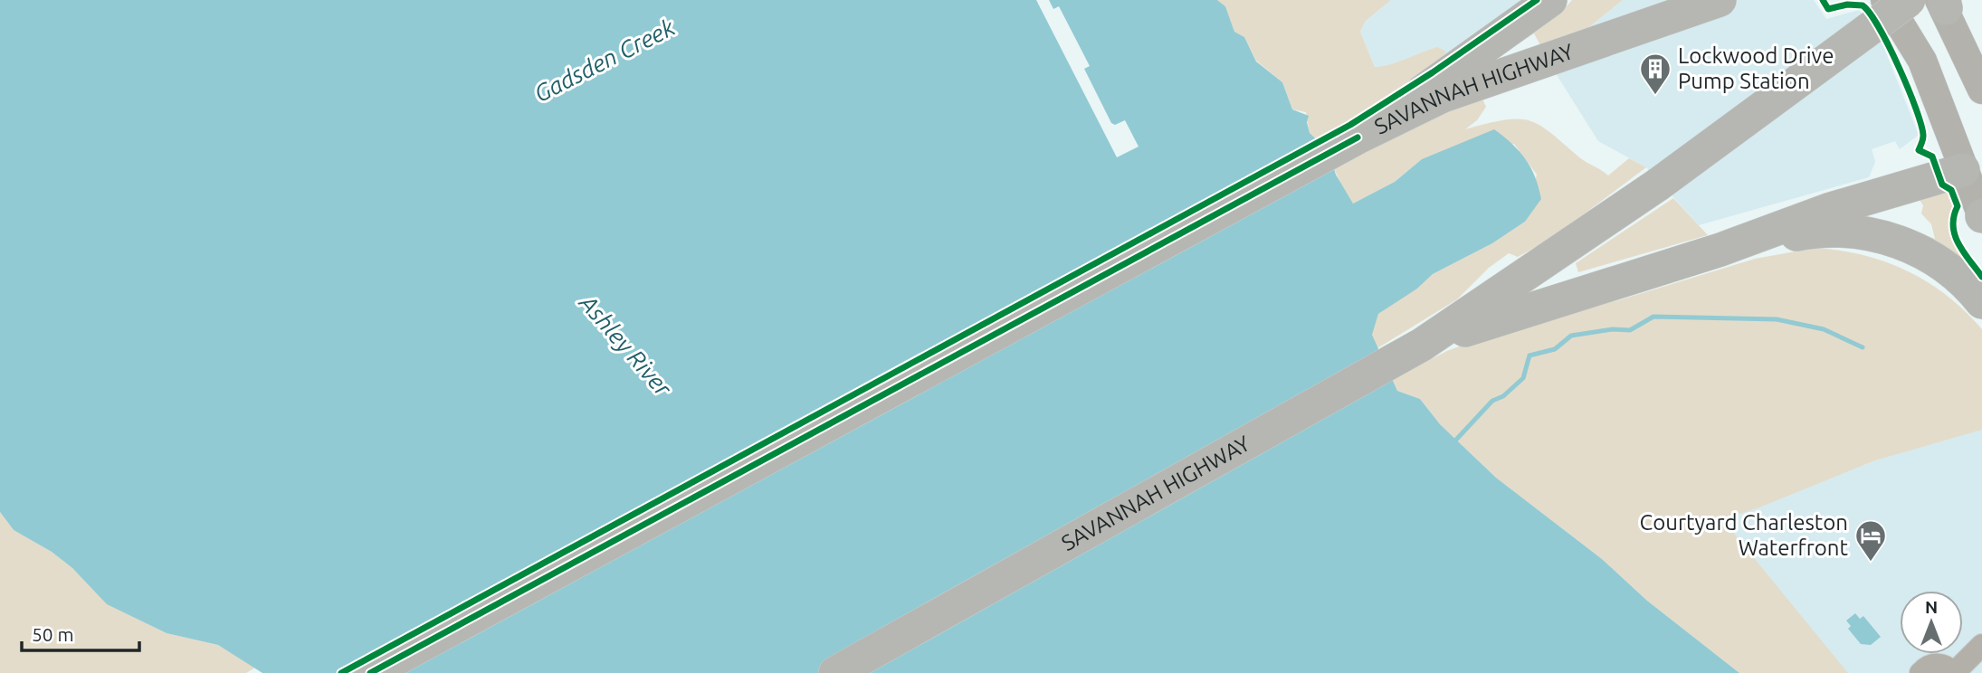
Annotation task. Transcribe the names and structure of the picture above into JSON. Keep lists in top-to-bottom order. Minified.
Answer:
{"streets":{"highway":["SAVANNAH HIGHWAY"]},"water":["Gadsden Creek","Ashley River"],"places":{"building":["Lockwood Drive Pump Station"],"hotel":["Courtyard Charleston Waterfront"]},"scale_bar":"50 m","north":"top"}
